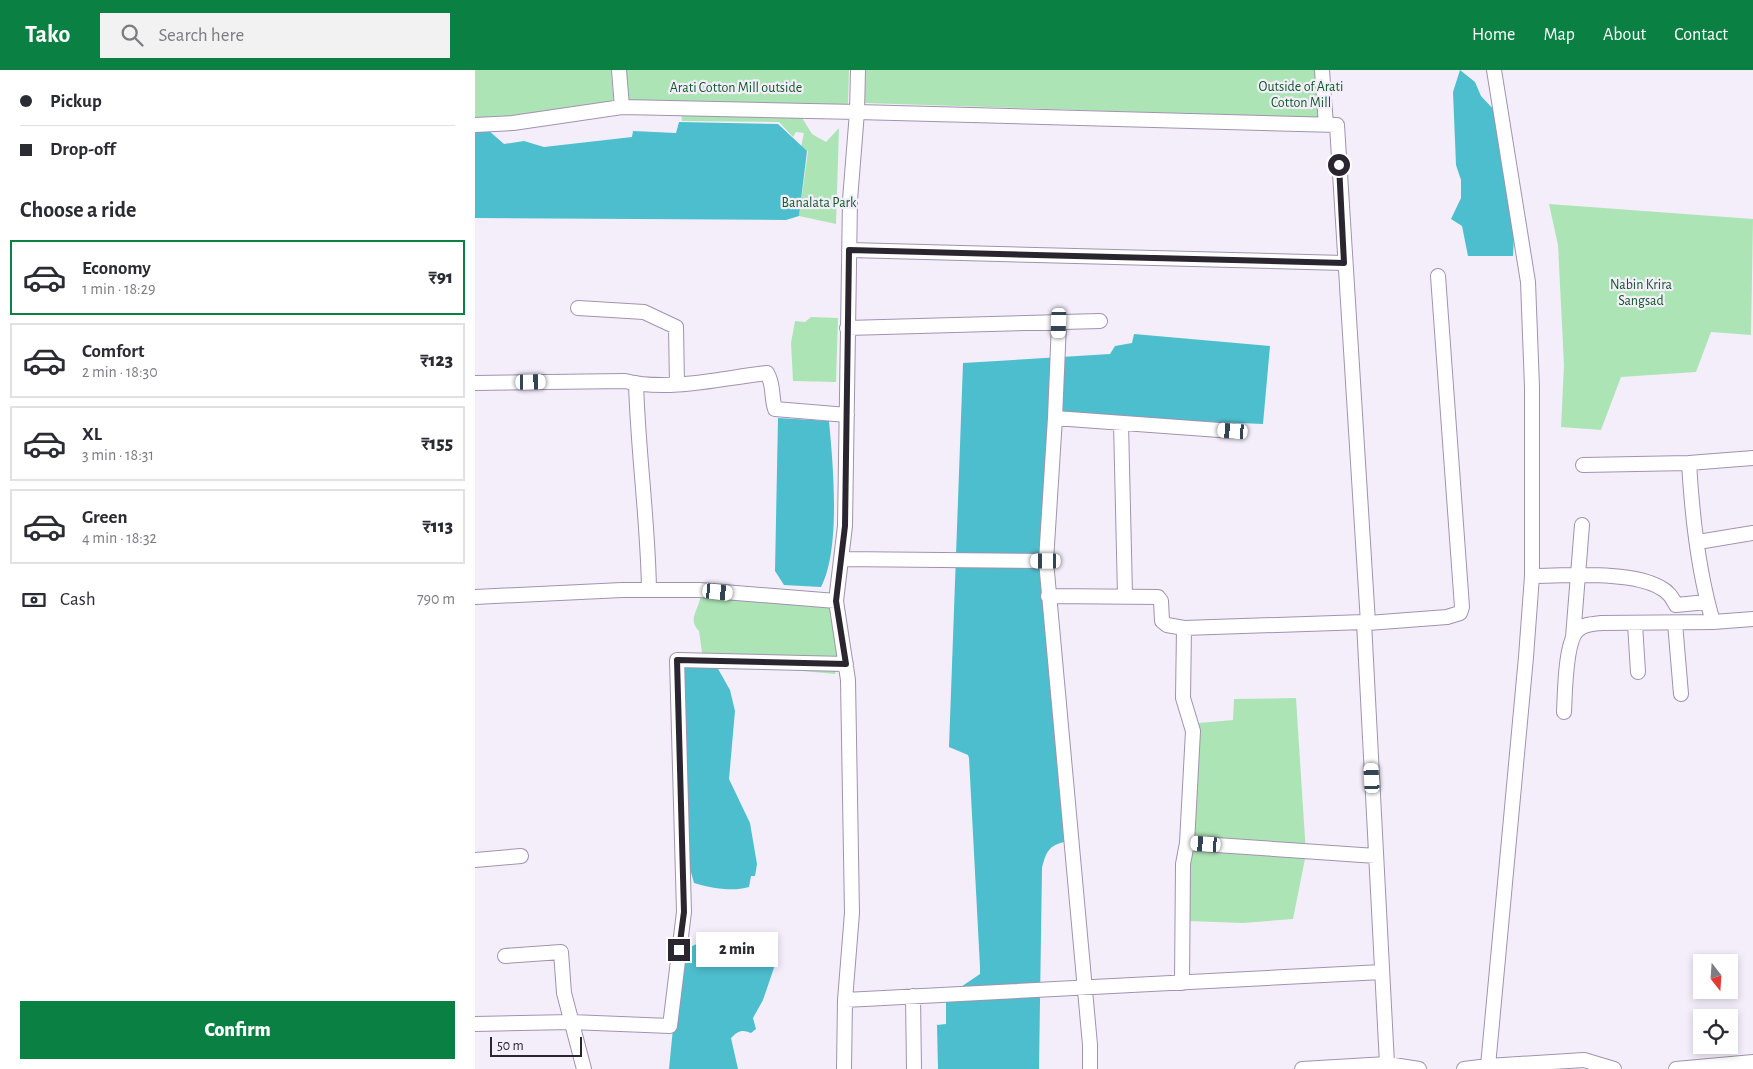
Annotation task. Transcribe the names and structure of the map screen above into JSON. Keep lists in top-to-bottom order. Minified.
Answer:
{"parks":["Outside of Arati Cotton Mill","Arati Cotton Mill outside","Banalata Park","Nabin Krira Sangsad"],"scale_bar":"50 m","north":"bottom","page":{"header":"Tako","search":"Search here","nav":["Home","Map","About","Contact"],"banner":["Pickup","Drop-off"],"heading":"Choose a ride","list":[{"name":"Economy","note":"1 min · 18:29","value":"₹91"},{"name":"Comfort","note":"2 min · 18:30","value":"₹123"},{"name":"XL","note":"3 min · 18:31","value":"₹155"},{"name":"Green","note":"4 min · 18:32","value":"₹113"}],"pay":["Cash","790 m"],"bubble":"2 min","buttons":"Confirm","scale":"50 m"}}
